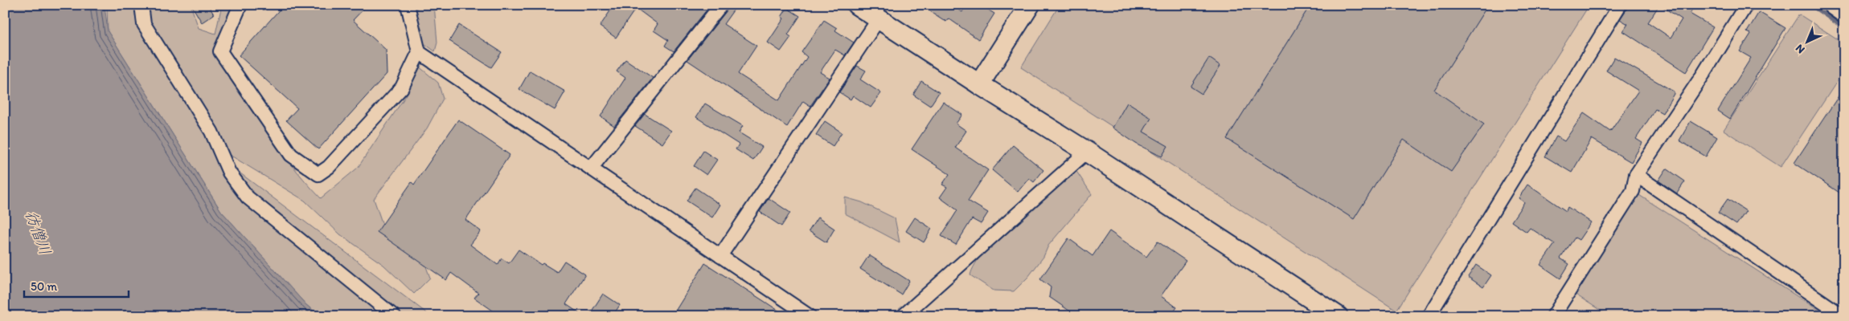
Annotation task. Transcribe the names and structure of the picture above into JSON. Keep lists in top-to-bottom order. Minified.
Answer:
{"water":["彷僧川"],"scale_bar":"50 m","north":"bottom left"}
